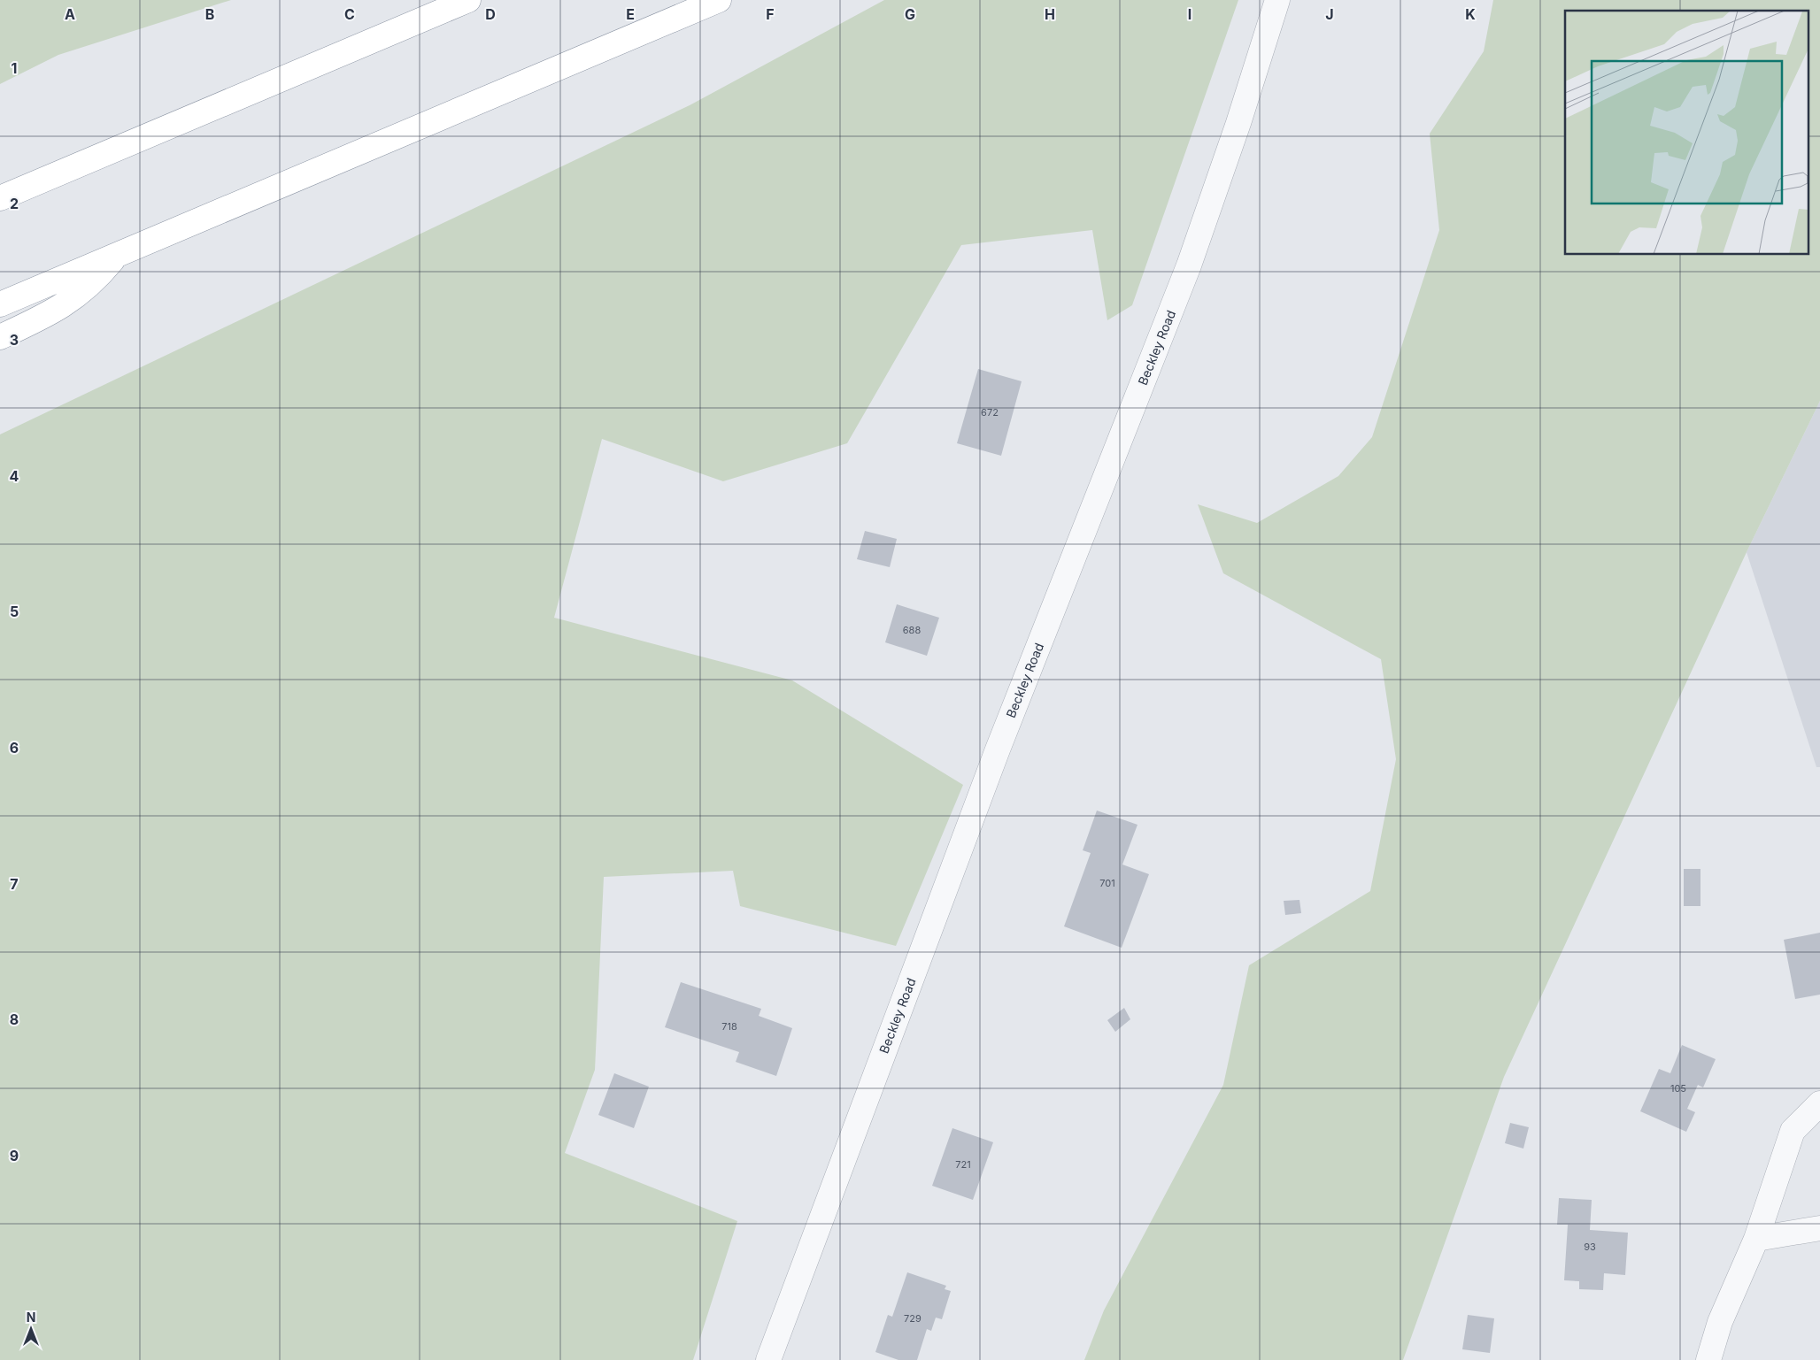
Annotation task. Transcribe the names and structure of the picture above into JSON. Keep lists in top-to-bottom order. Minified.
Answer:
{"streets":{"street":["Beckley Road"]},"house_numbers":["672","688","701","718","105","721","93","729"],"north":"top","grid":{"columns":["A","B","C","D","E","F","G","H","I","J","K"],"rows":["1","2","3","4","5","6","7","8","9"]}}
